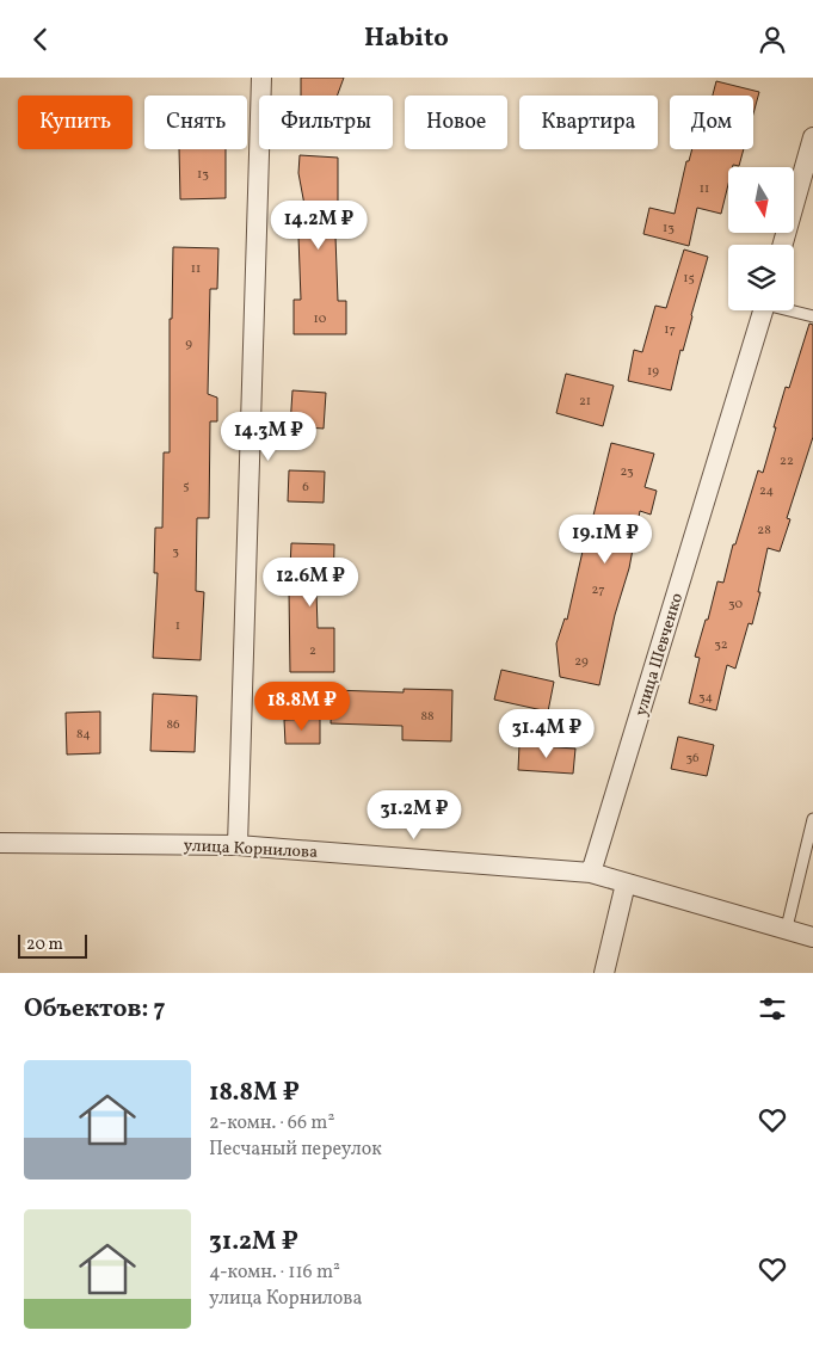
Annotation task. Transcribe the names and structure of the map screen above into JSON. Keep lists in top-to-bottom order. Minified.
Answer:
{"streets":{"street":["улица Шевченко","улица Корнилова"]},"crossings":[["улица Шевченко","улица Корнилова"]],"house_numbers":["13","11","13","11","15","10","17","9","19","21","22","23","5","6","24","28","3","27","30","1","32","2","29","34","88","86","84","36"],"scale_bar":"20 m","north":"bottom","page":{"header":"Habito","chip":["Купить","Снять","Фильтры","Новое","Квартира","Дом"],"price":["14.2M ₽","14.3M ₽","19.1M ₽","12.6M ₽","18.8M ₽","31.4M ₽","31.2M ₽"],"scale":"20 m","heading":"Объектов: 7","list":[{"name":"18.8M ₽","note":"2-комн. · 66 m² · Песчаный переулок"},{"name":"31.2M ₽","note":"4-комн. · 116 m² · улица Корнилова"}]}}
